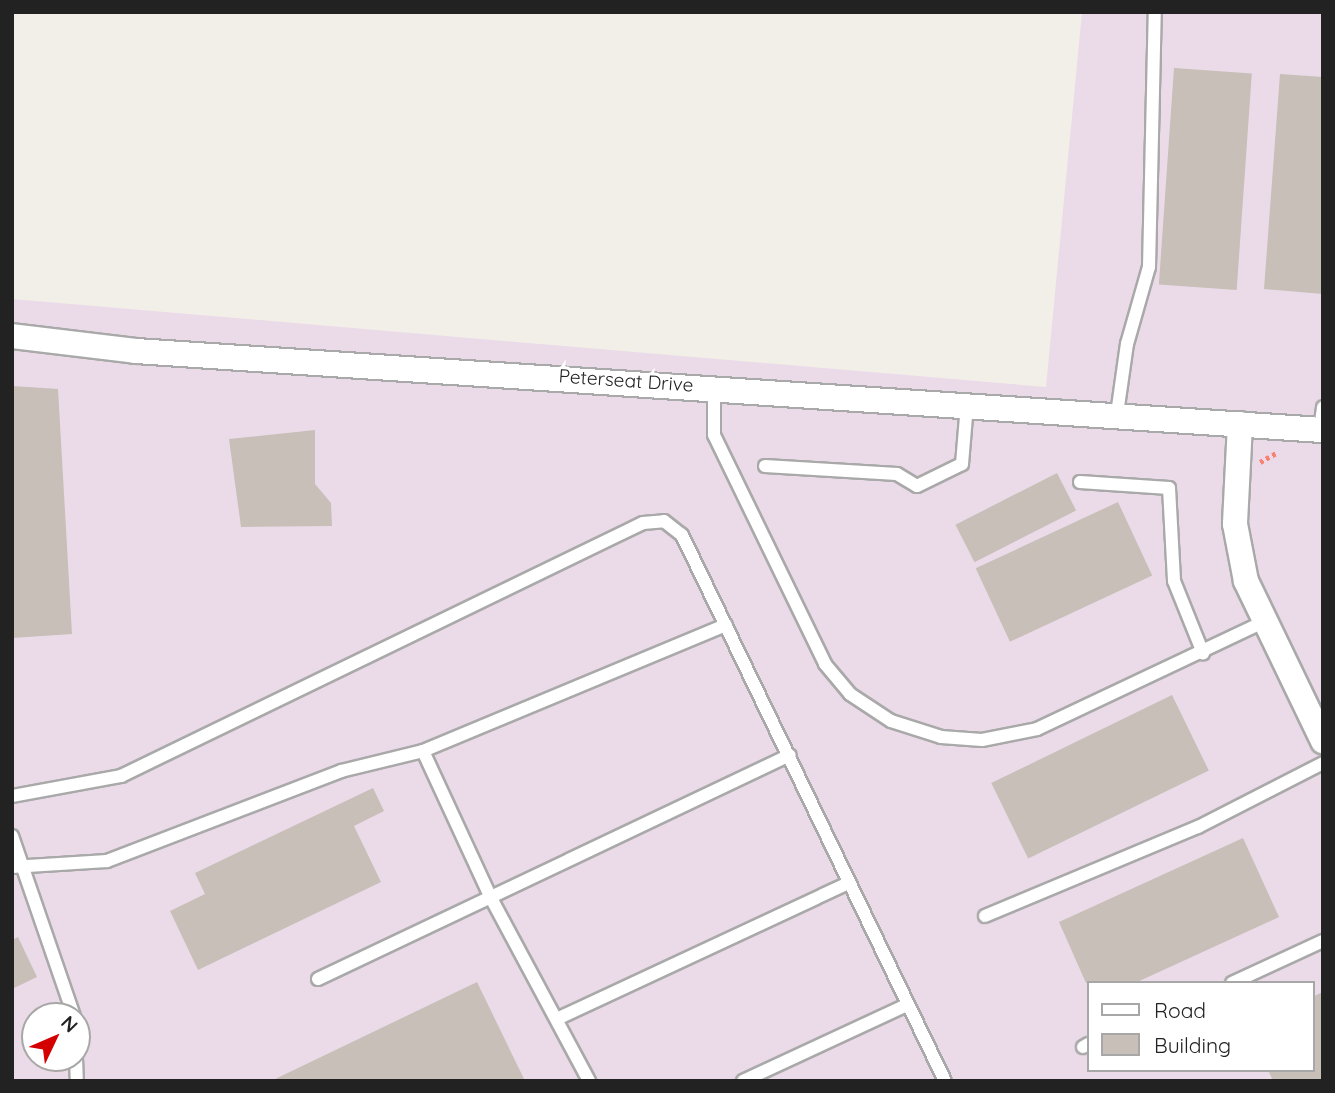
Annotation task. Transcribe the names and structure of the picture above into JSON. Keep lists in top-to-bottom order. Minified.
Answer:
{"streets":{"street":["Peterseat Drive"]},"legend":["Road","Building"],"north":"top right"}
